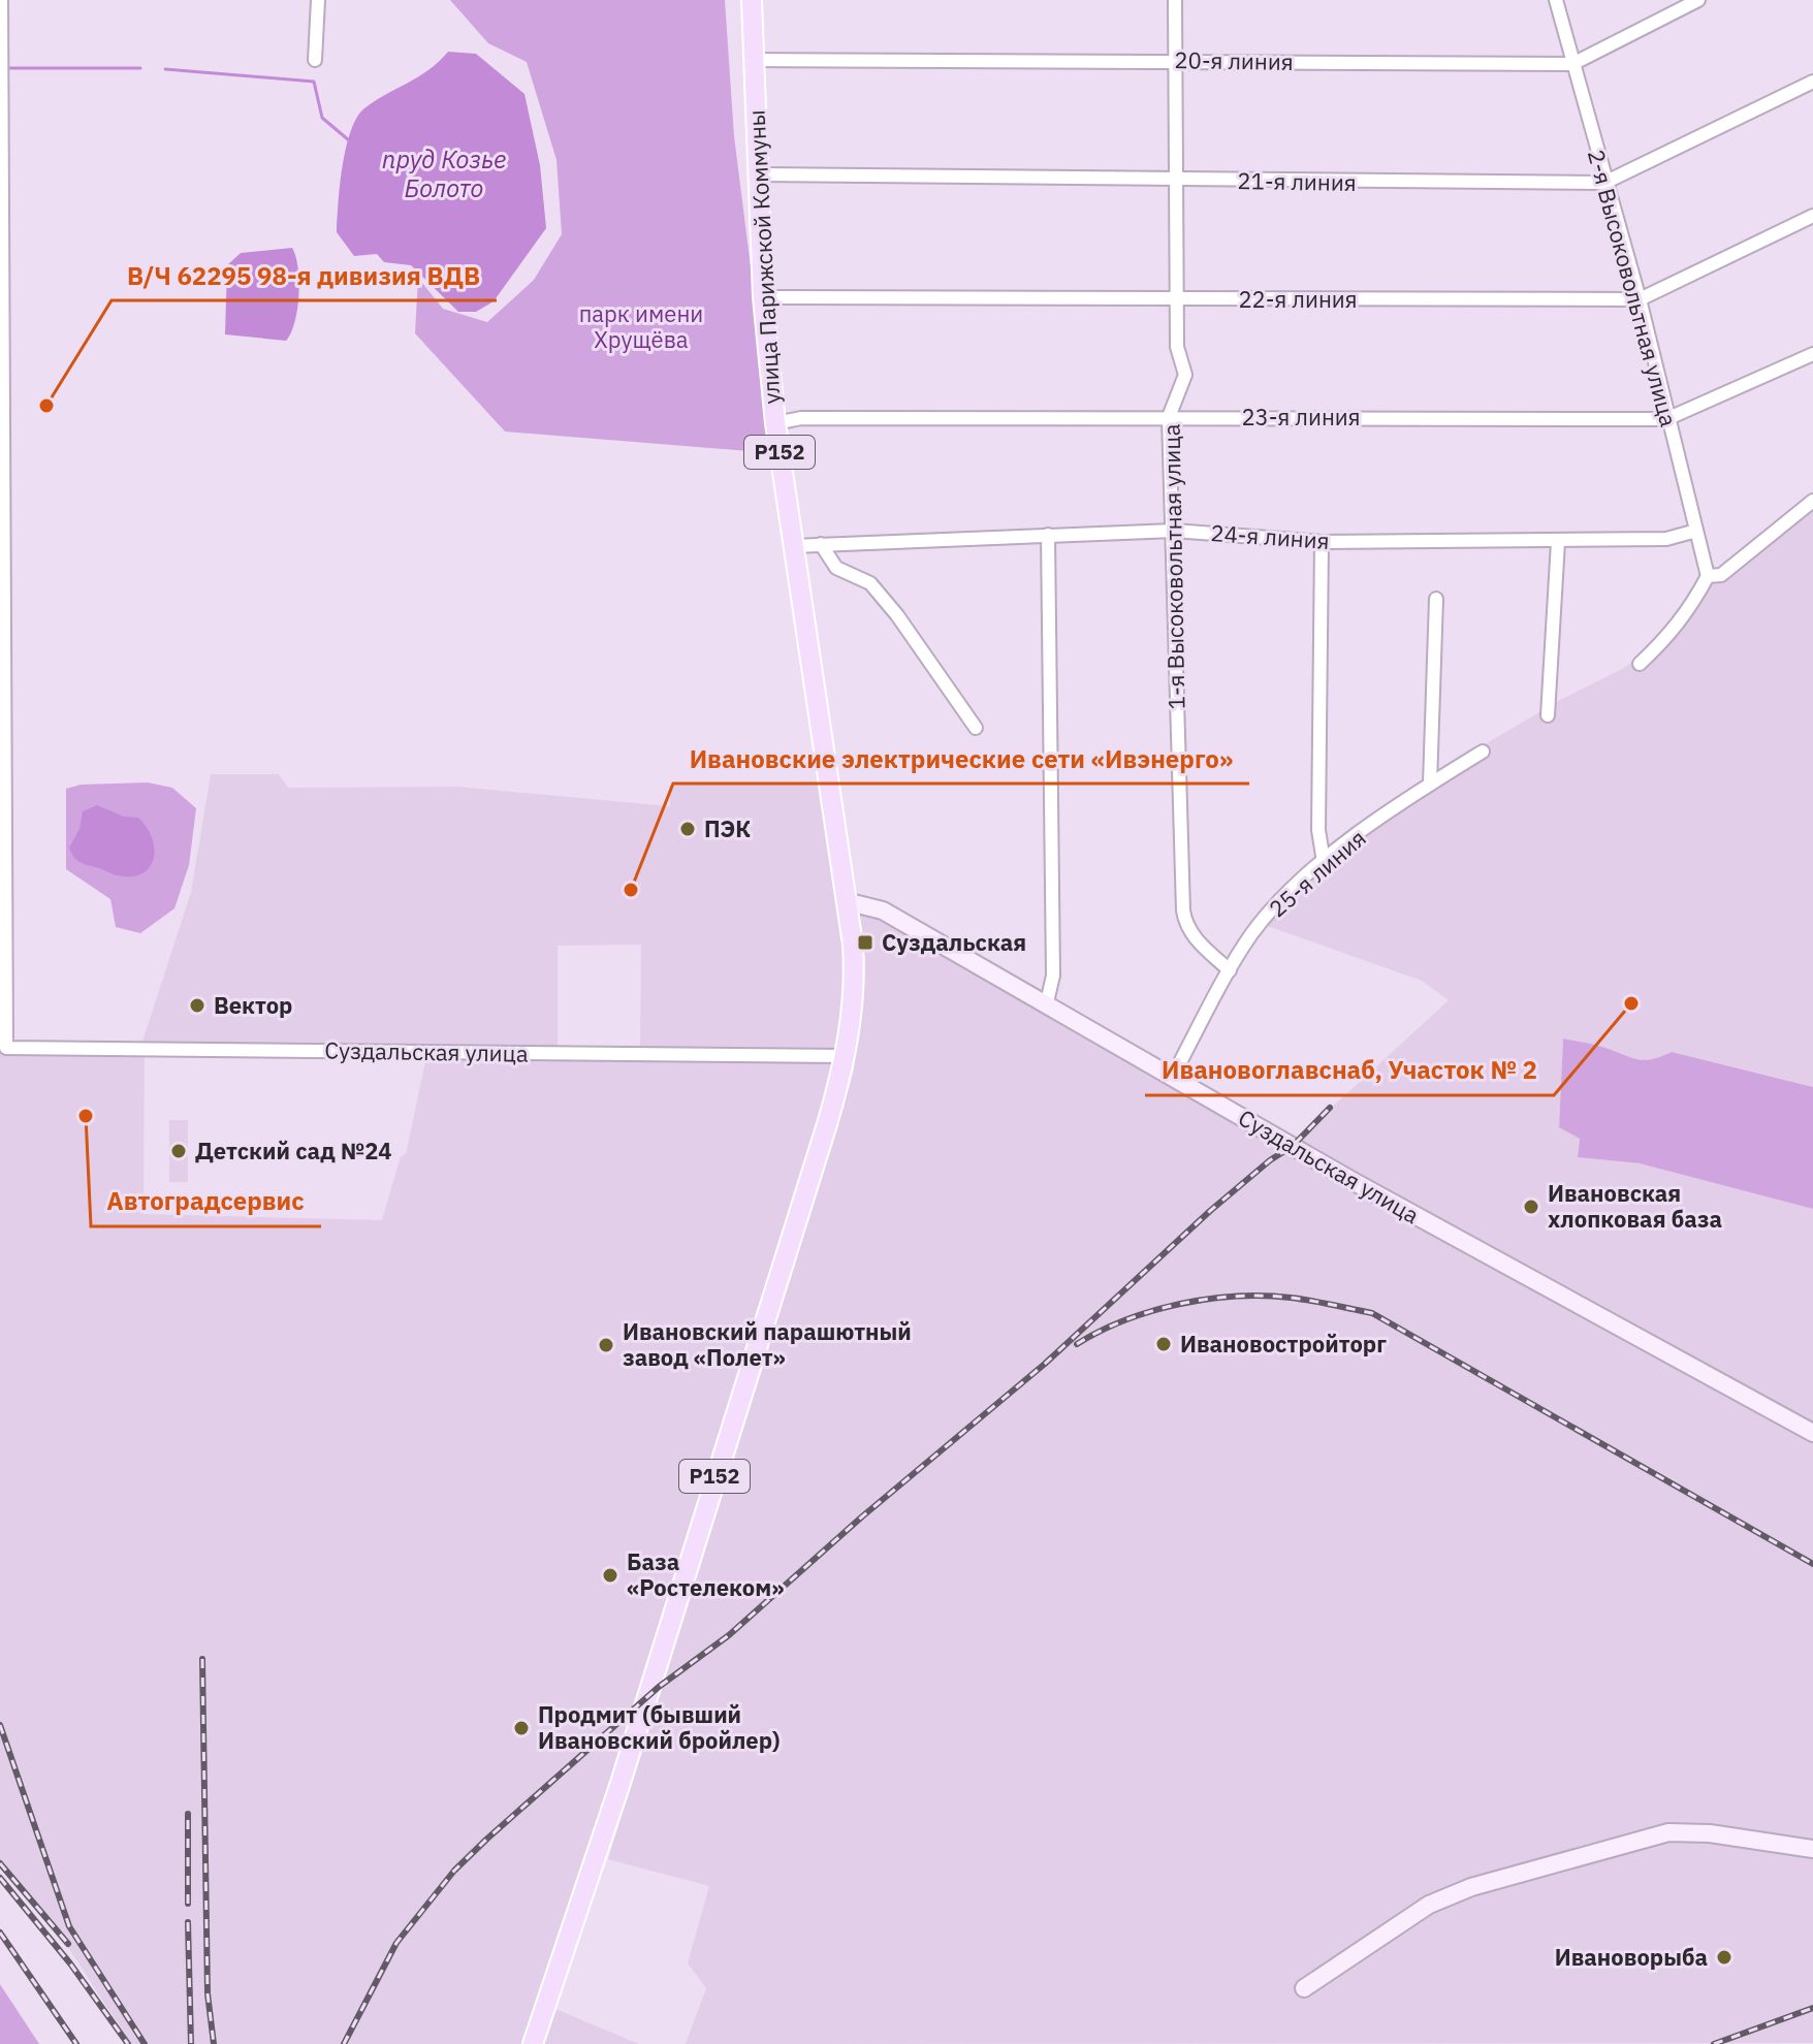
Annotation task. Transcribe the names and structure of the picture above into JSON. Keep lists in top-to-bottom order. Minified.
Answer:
{"streets":{"main road":["улица Парижской Коммуны","Р152","Суздальская улица"],"street":["20-я линия","21-я линия","2-я Высоковольтная улица","22-я линия","23-я линия","24-я линия","1-я Высоковольтная улица","25-я линия"]},"crossings":[["20-я линия","улица Парижской Коммуны"],["20-я линия","2-я Высоковольтная улица"],["20-я линия","1-я Высоковольтная улица"],["21-я линия","улица Парижской Коммуны"],["21-я линия","2-я Высоковольтная улица"],["21-я линия","1-я Высоковольтная улица"],["улица Парижской Коммуны","22-я линия"],["улица Парижской Коммуны","23-я линия"],["улица Парижской Коммуны","24-я линия"],["улица Парижской Коммуны","Суздальская улица"],["2-я Высоковольтная улица","22-я линия"],["2-я Высоковольтная улица","23-я линия"],["2-я Высоковольтная улица","24-я линия"],["22-я линия","1-я Высоковольтная улица"],["23-я линия","1-я Высоковольтная улица"],["24-я линия","1-я Высоковольтная улица"],["1-я Высоковольтная улица","25-я линия"],["25-я линия","Суздальская улица"]],"water":["пруд Козье Болото"],"parks":["парк имени Хрущёва"],"places":{"other":["В/Ч 62295 98-я дивизия ВДВ","ПЭК","Ивановские электрические сети «Ивэнерго»","Ивановоглавснаб, Участок № 2","Вектор","Автоградсервис","Детский сад №24","Ивановская хлопковая база","Ивановостройторг","Ивановский парашютный завод «Полет»","База «Ростелеком»","Продмит (бывший Ивановский бройлер)","Ивановорыба"],"transit":["Суздальская"]}}
